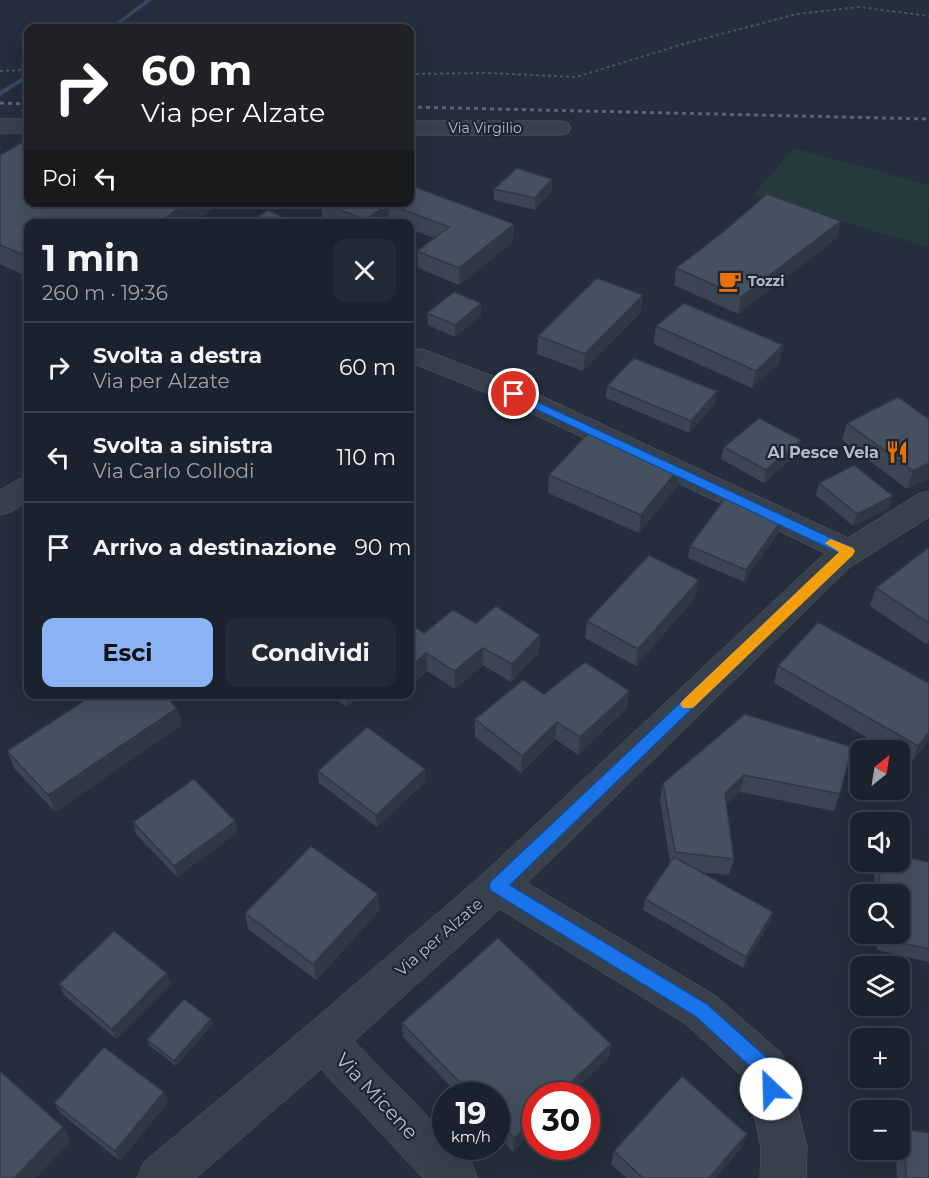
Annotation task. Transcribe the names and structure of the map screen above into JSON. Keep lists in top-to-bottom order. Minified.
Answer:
{"streets":{"street":["Via Virgilio","Via per Alzate","Via Micene"]},"crossings":[["Via per Alzate","Via Micene"]],"places":{"cafe":["Tozzi"],"restaurant":["Al Pesce Vela"]},"north":"top right","page":{"turn":["60 m","Via per Alzate"],"then":"Poi","heading":["1 min","260 m · 19:36"],"list":[{"name":"Svolta a destra","note":"Via per Alzate","value":"60 m"},{"name":"Svolta a sinistra","note":"Via Carlo Collodi","value":"110 m"},{"name":"Arrivo a destinazione","value":"90 m"}],"buttons":["Esci","Condividi"],"map_buttons":["+","−"],"speed":"19 km/h","limit":"30"}}
